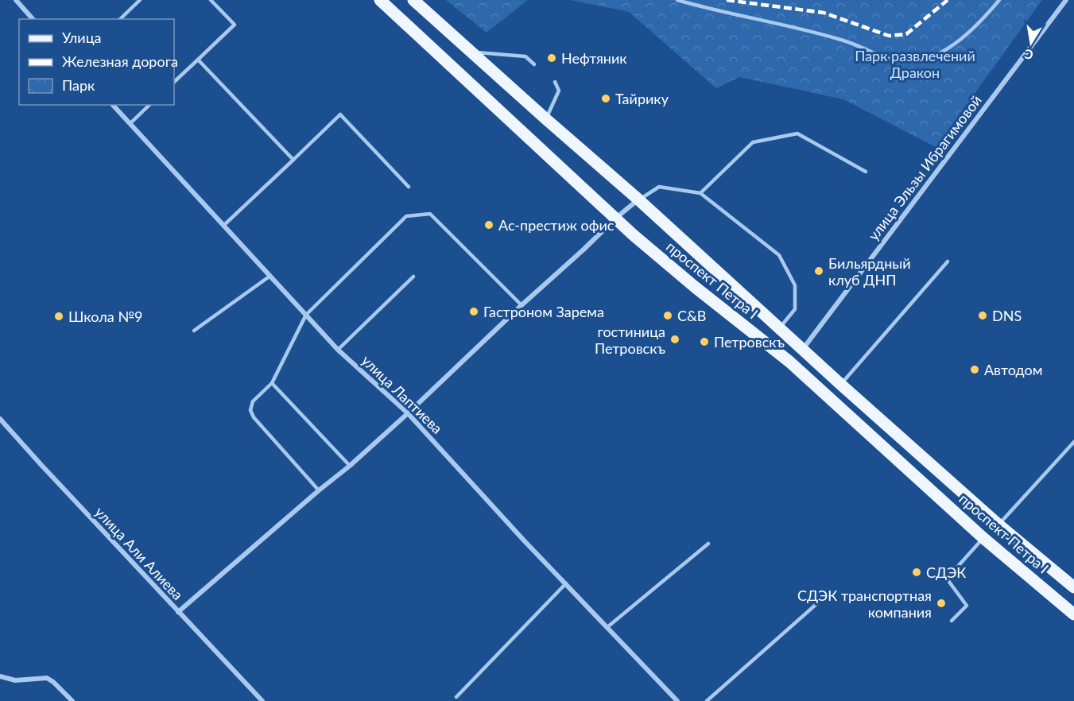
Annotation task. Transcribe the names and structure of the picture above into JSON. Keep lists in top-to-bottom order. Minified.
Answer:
{"streets":{"main road":["проспект Петра I"],"street":["улица Эльзы Ибрагимовой","улица Лаптиева","улица Али Алиева"]},"crossings":[["улица Эльзы Ибрагимовой","проспект Петра I"]],"parks":["Парк развлечений Дракон"],"places":["Нефтяник","Тайрику","Ас-престиж офис","Бильярдный клуб ДНП","Гастроном Зарема","С&В","DNS","Школа №9","гостиница Петровскъ","Петровскъ","Автодом","СДЭК","СДЭК транспортная компания"],"legend":["Улица","Железная дорога","Парк"],"north":"bottom"}
